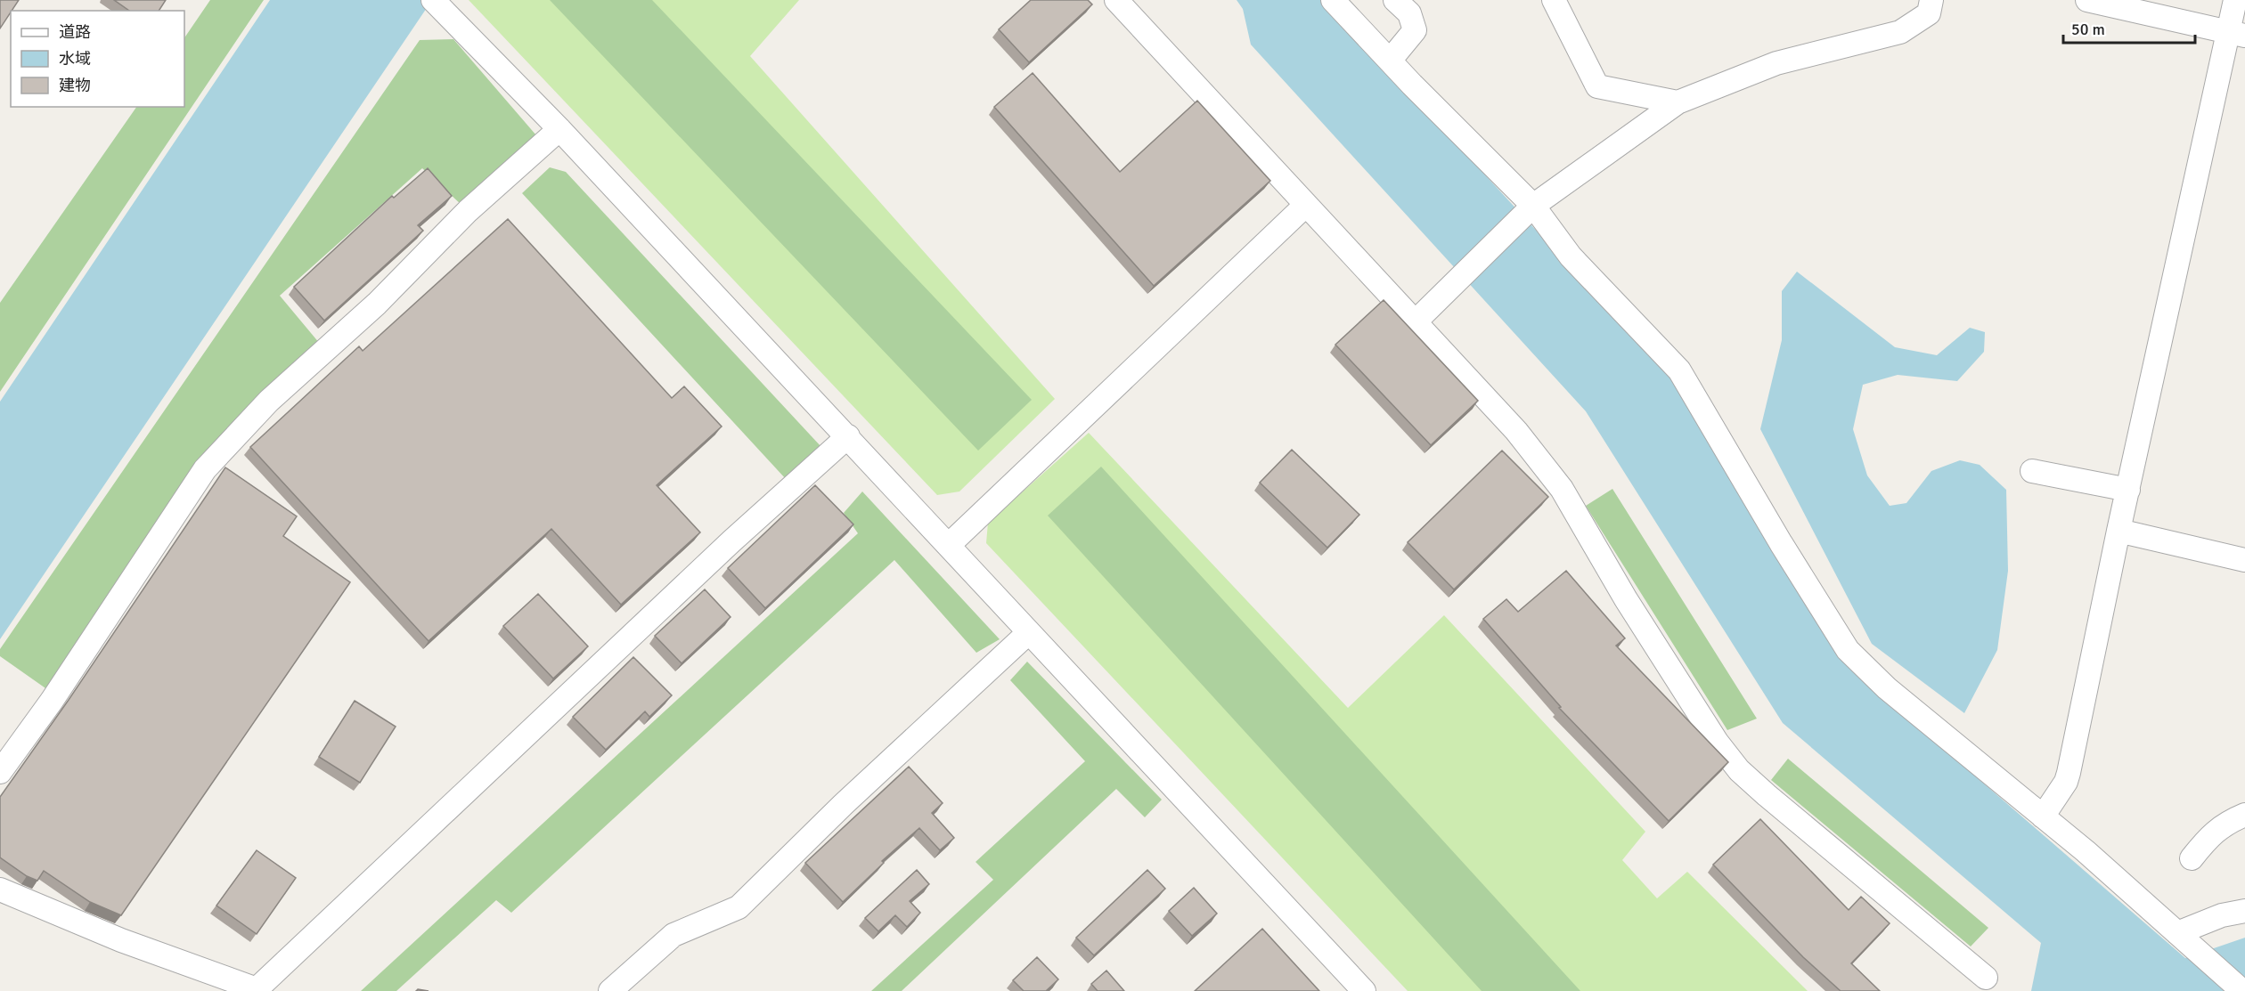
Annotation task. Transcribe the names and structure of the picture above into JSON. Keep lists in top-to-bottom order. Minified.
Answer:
{"legend":["道路","水域","建物"],"scale_bar":"50 m"}
